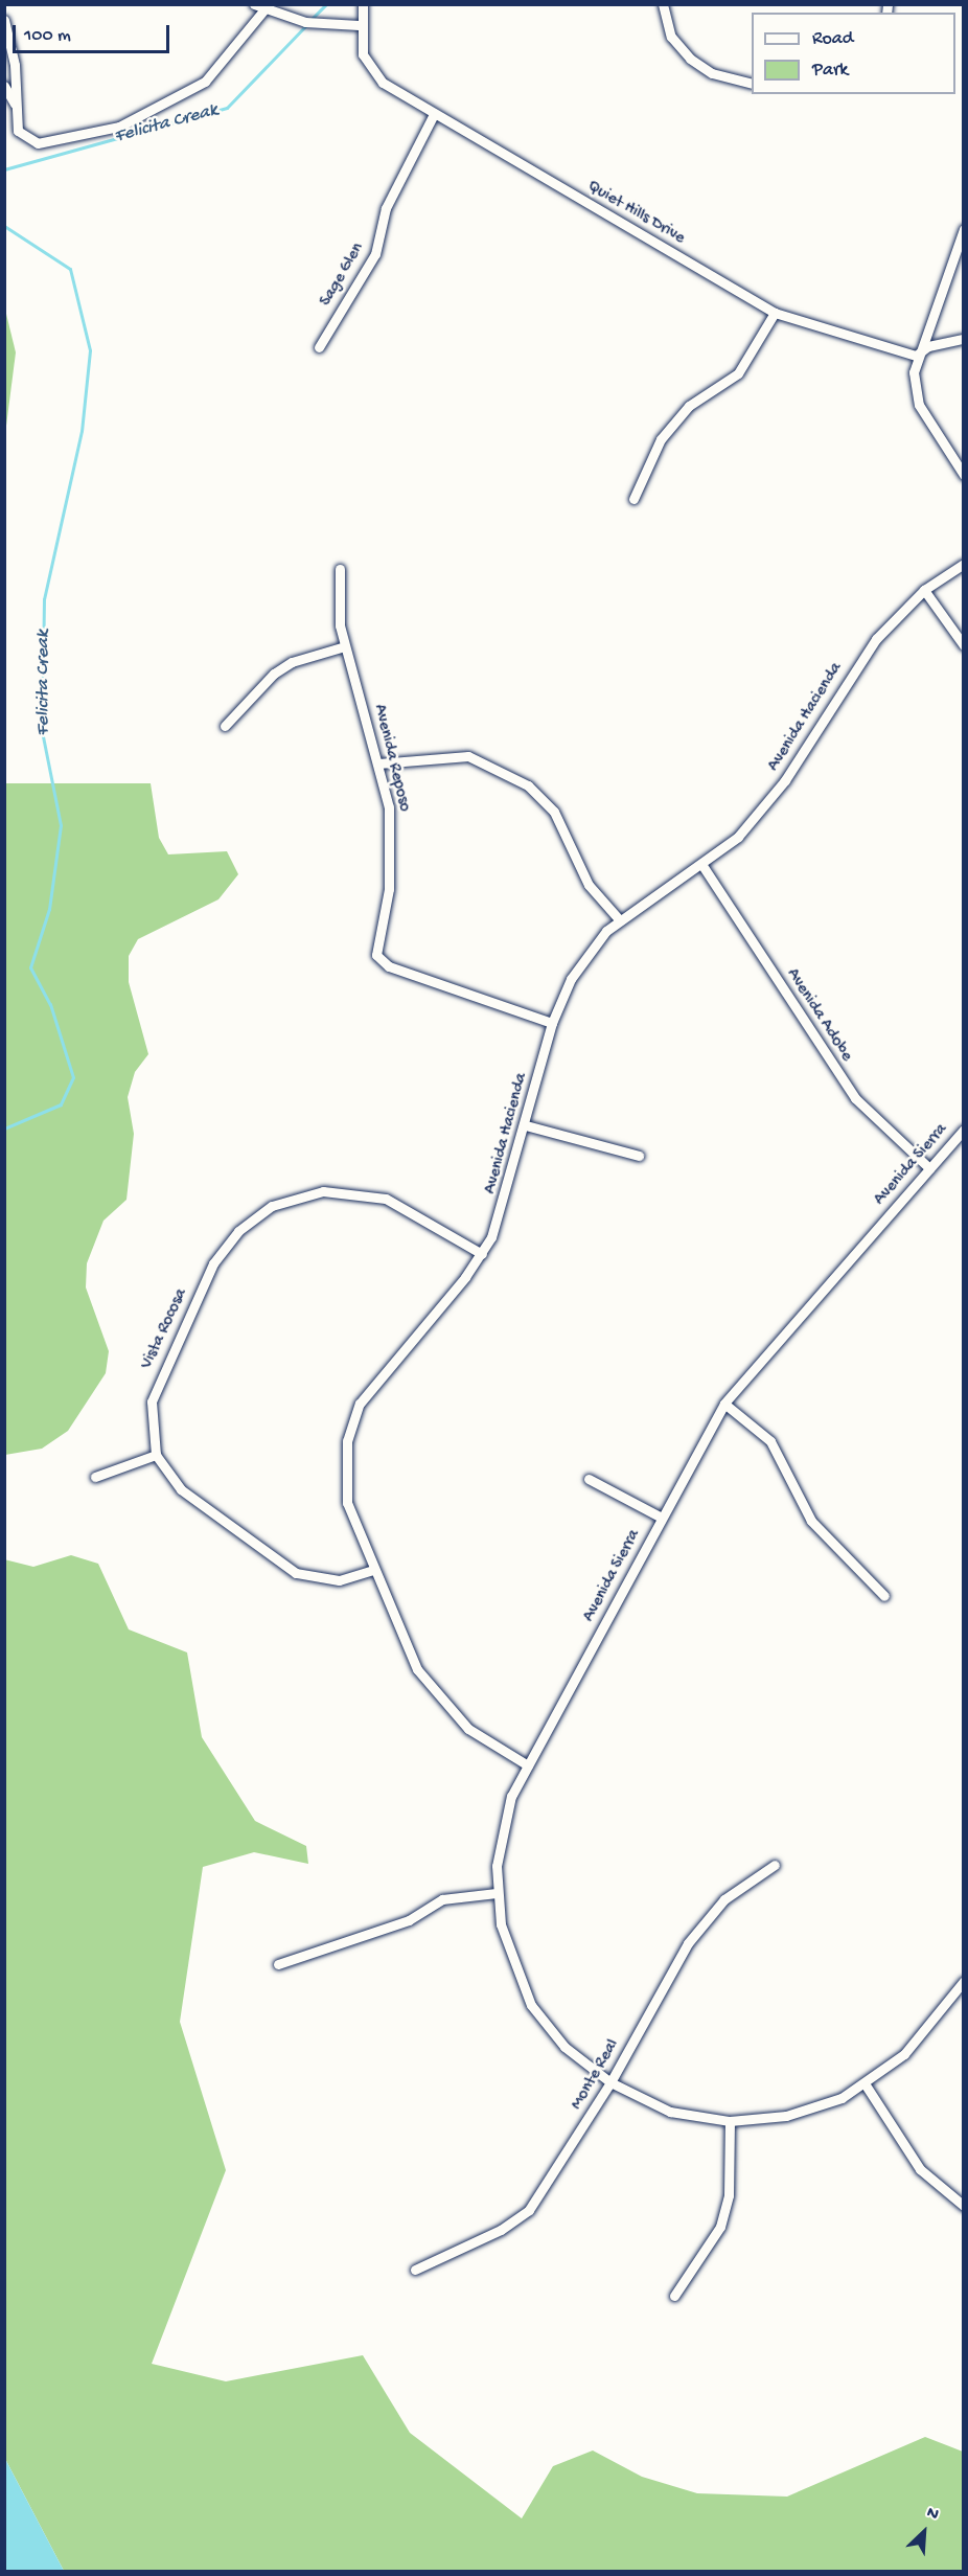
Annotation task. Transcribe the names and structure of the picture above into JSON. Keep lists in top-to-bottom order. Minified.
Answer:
{"streets":{"street":["Quiet Hills Drive","Sage Glen","Avenida Hacienda","Avenida Reposo","Avenida Adobe","Avenida Sierra","Vista Rocosa","Monte Real"]},"crossings":[["Quiet Hills Drive","Sage Glen"],["Avenida Hacienda","Avenida Reposo"],["Avenida Hacienda","Avenida Adobe"],["Avenida Hacienda","Avenida Sierra"],["Avenida Hacienda","Vista Rocosa"],["Avenida Adobe","Avenida Sierra"],["Avenida Sierra","Monte Real"]],"water":["Felicita Creak"],"legend":["Road","Park"],"scale_bar":"100 m","north":"top right"}
